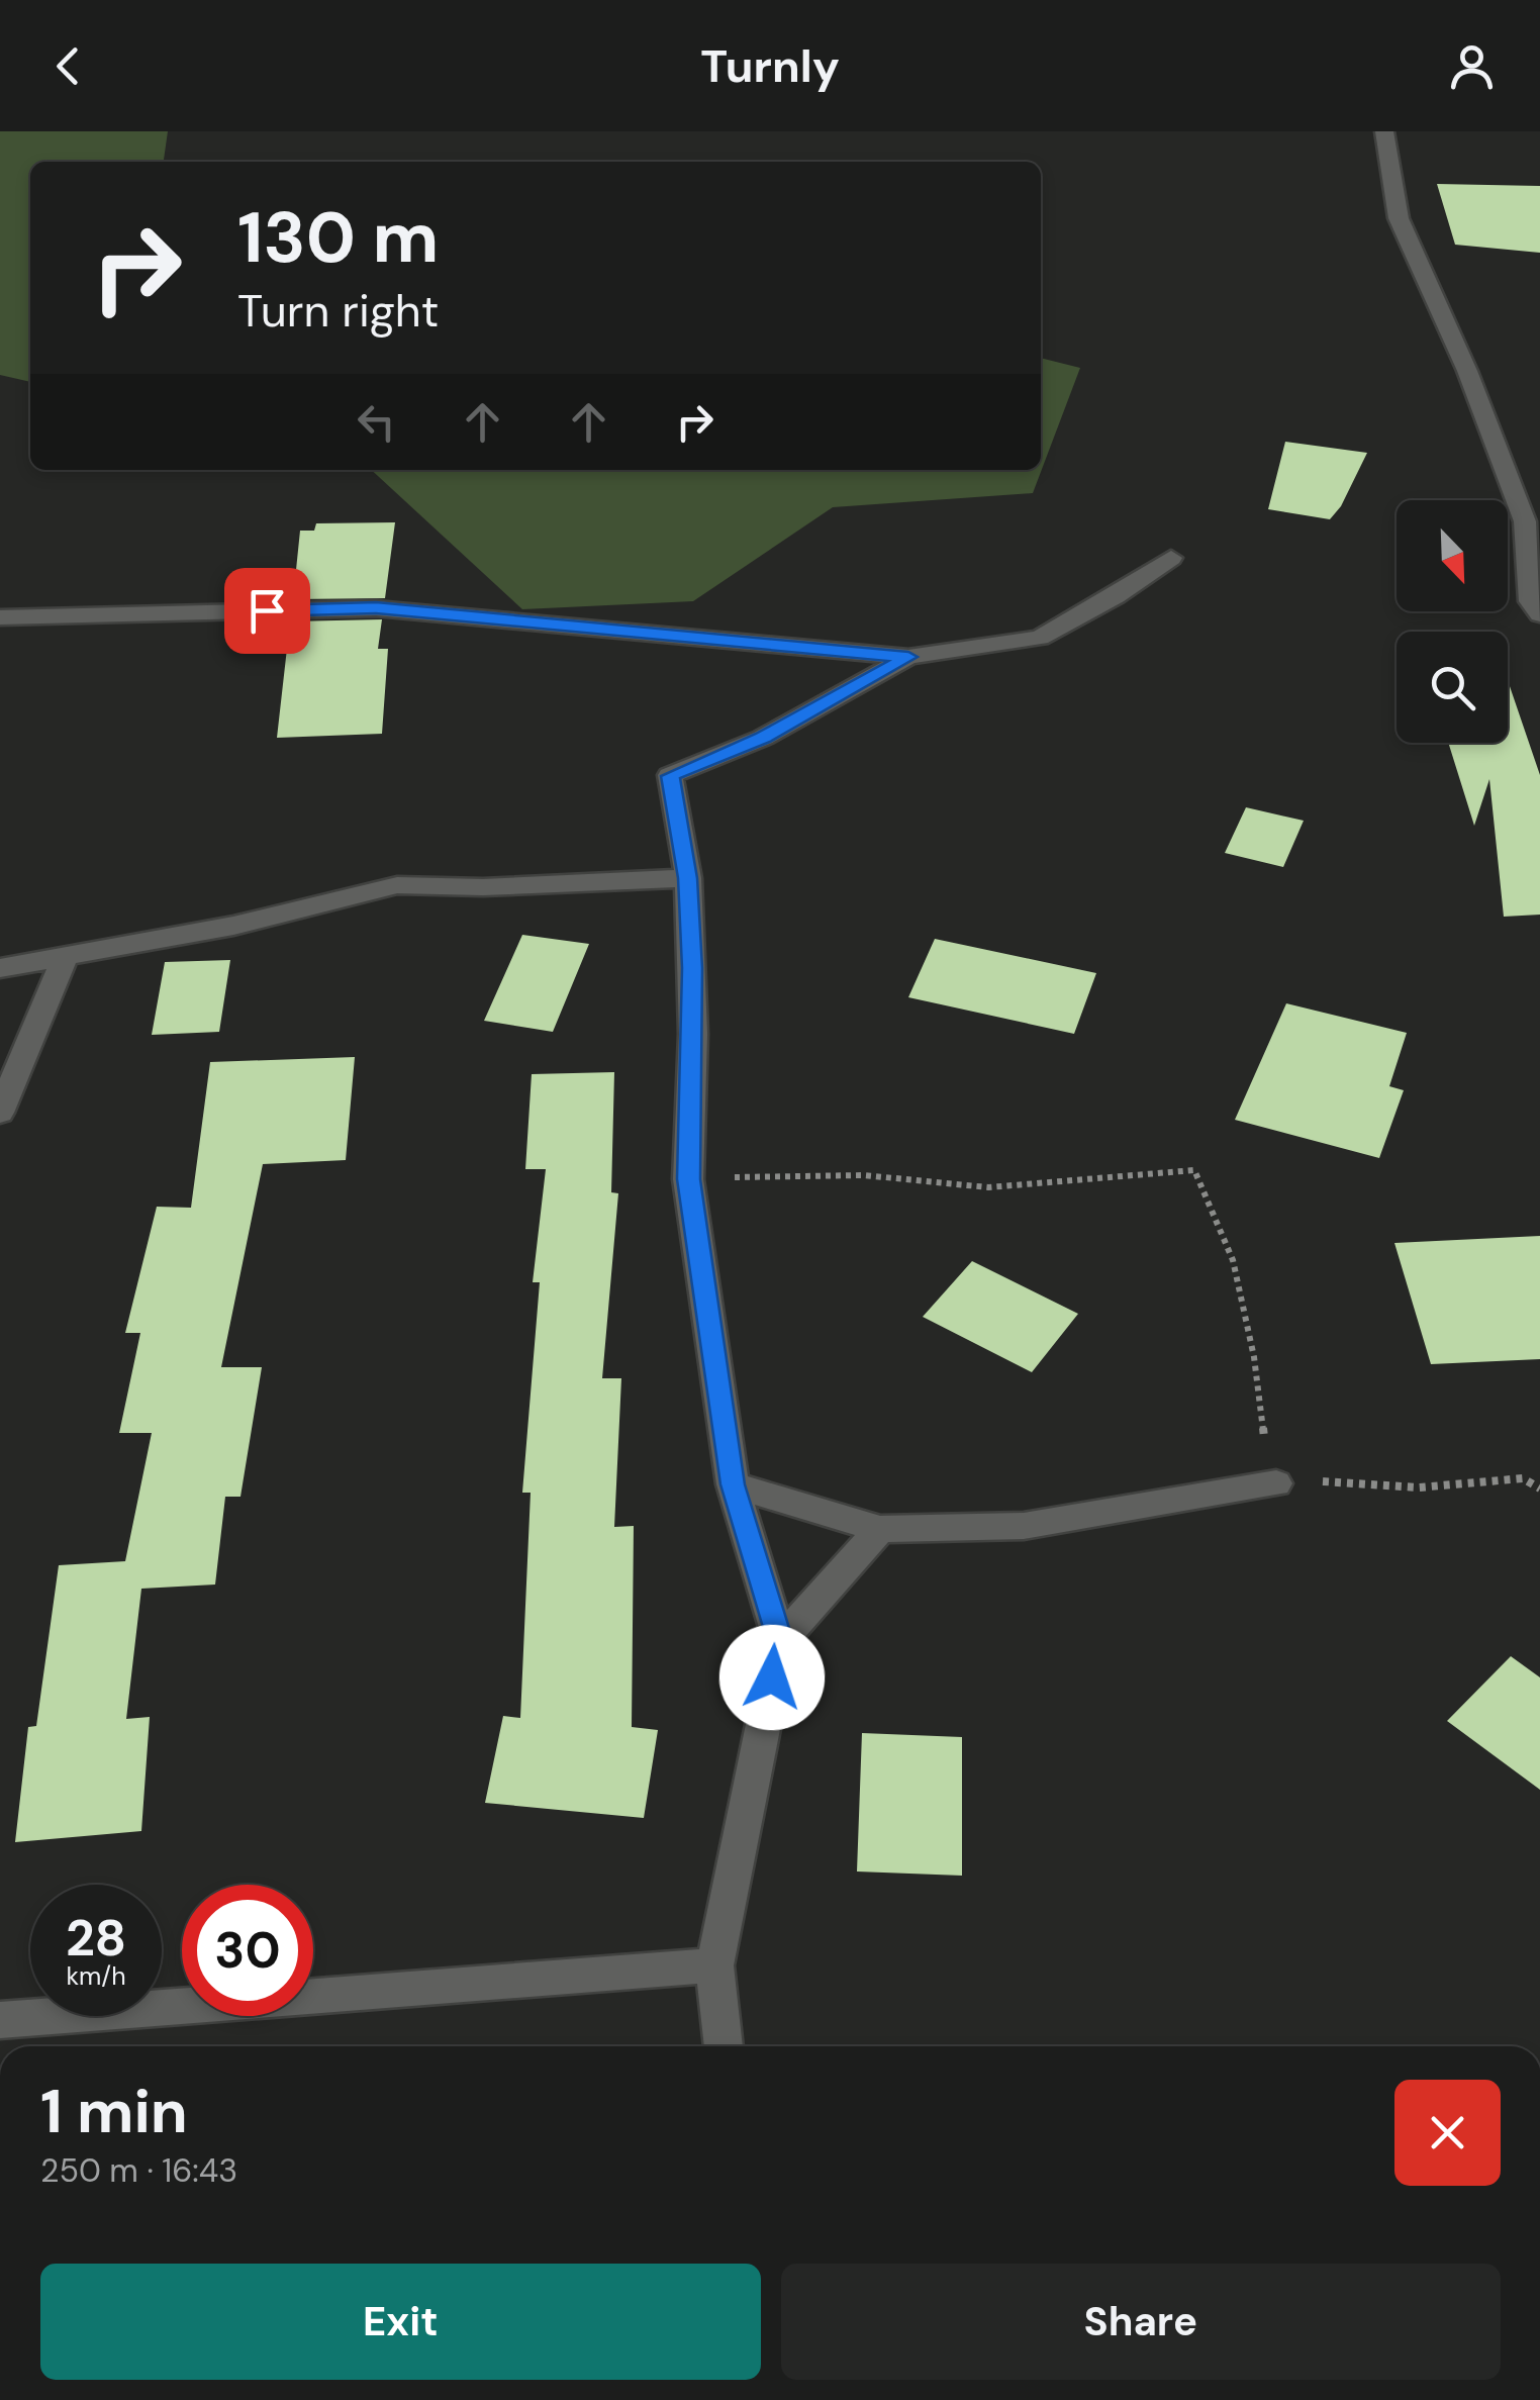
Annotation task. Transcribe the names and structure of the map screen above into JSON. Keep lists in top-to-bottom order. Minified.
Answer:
{"north":"bottom right","page":{"header":"Turnly","turn":["130 m","Turn right"],"speed":"28 km/h","limit":"30","heading":["1 min","250 m · 16:43"],"buttons":["Exit","Share"]}}
